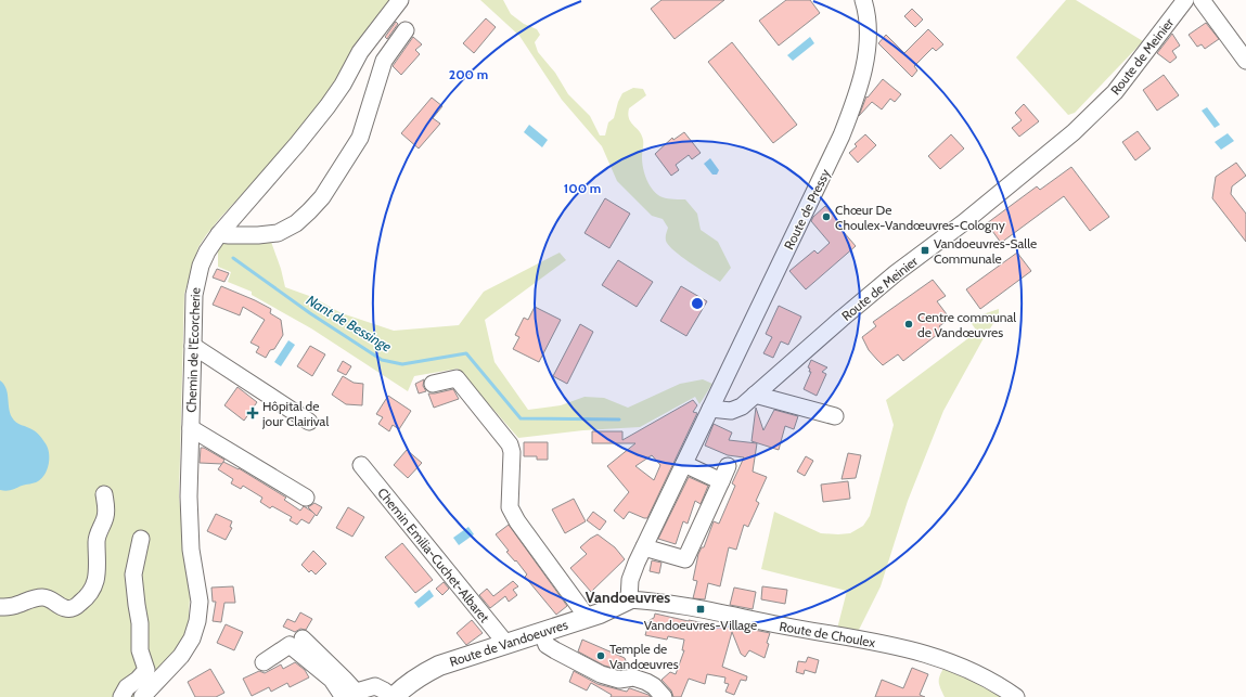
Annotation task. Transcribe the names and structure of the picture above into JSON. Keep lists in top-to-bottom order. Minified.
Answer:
{"streets":{"main road":["Route de Vandoeuvres"],"street":["Route de Meinier","Route de Pressy","Chemin de l'Ecorcherie","Chemin Emilia-Cuchet-Albaret","Route de Choulex"]},"crossings":[["Route de Meinier","Route de Pressy"],["Chemin Emilia-Cuchet-Albaret","Route de Vandoeuvres"],["Route de Choulex","Route de Vandoeuvres"]],"districts":["Vandoeuvres"],"water":["Nant de Bessinge"],"places":{"other":["Chœur De Choulex-Vandœuvres-Cologny","Centre communal de Vandœuvres","Temple de Vandœuvres"],"transit":["Vandoeuvres-Salle Communale","Vandoeuvres-Village"],"health":["Hôpital de jour Clairival"]},"rings":["200 m","100 m"]}
